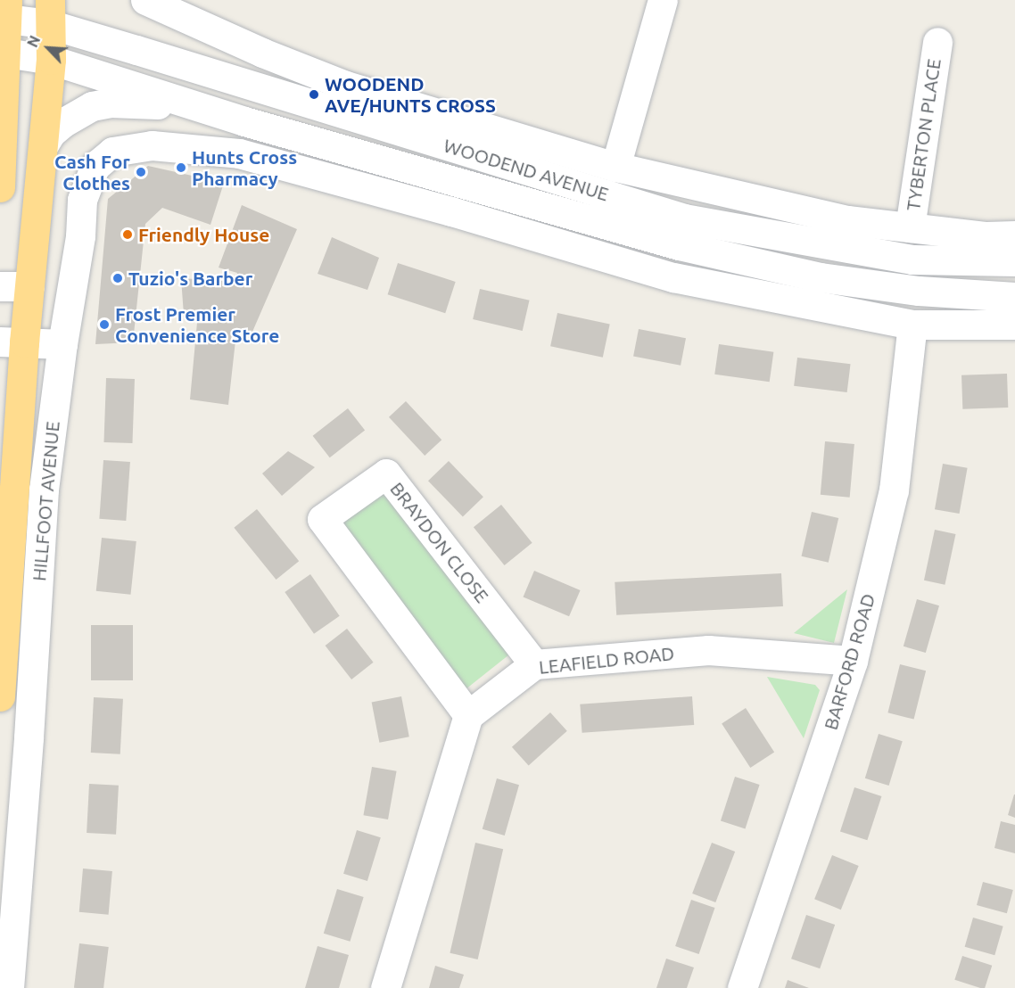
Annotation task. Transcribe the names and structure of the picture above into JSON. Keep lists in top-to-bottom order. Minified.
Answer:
{"streets":{"highway":["HILLFOOT AVENUE"],"street":["TYBERTON PLACE","WOODEND AVENUE","BRAYDON CLOSE","LEAFIELD ROAD","BARFORD ROAD"]},"crossings":[["TYBERTON PLACE","WOODEND AVENUE"],["WOODEND AVENUE","HILLFOOT AVENUE"],["BRAYDON CLOSE","LEAFIELD ROAD"],["LEAFIELD ROAD","BARFORD ROAD"]],"places":["WOODEND AVE/HUNTS CROSS","Hunts Cross Pharmacy","Cash For Clothes","Friendly House","Tuzio's Barber","Frost Premier Convenience Store"],"north":"top left"}
